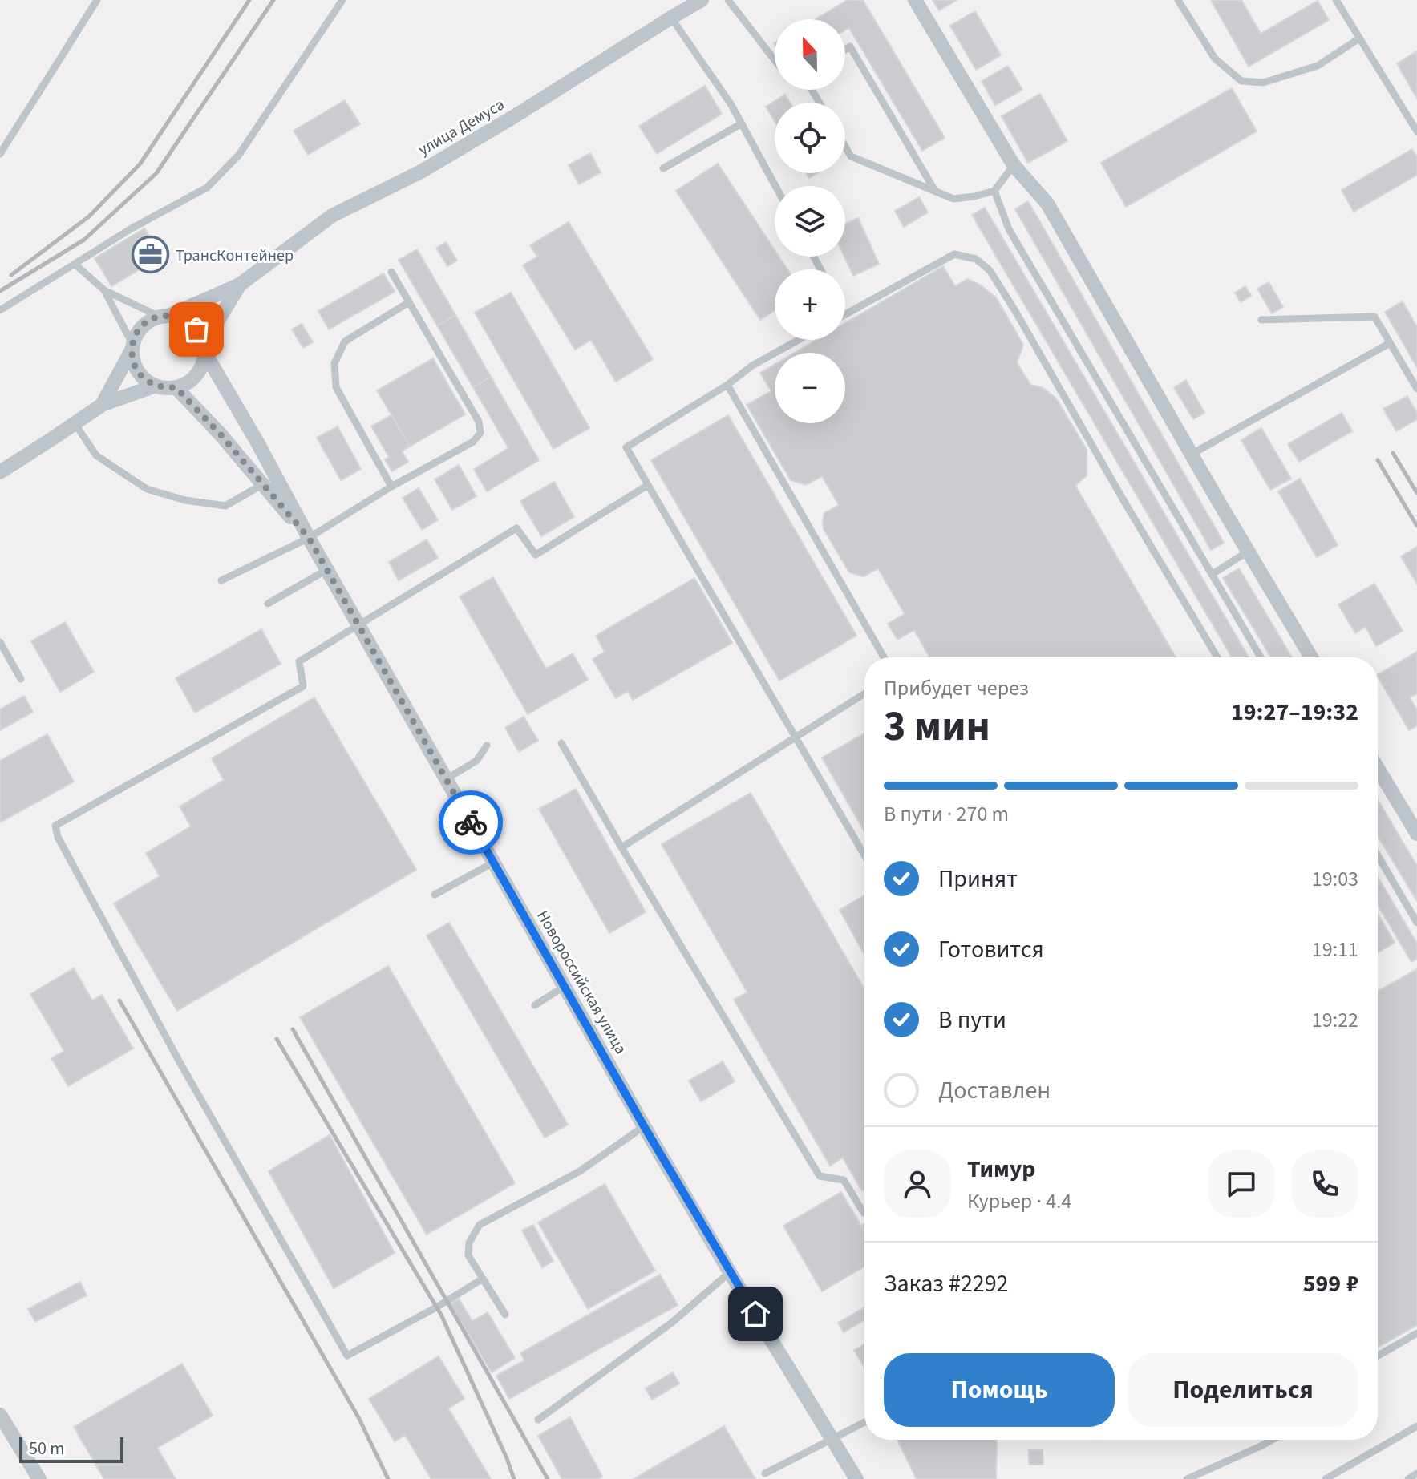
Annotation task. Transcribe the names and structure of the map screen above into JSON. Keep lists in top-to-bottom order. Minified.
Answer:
{"streets":{"street":["улица Демуса","Новороссийская улица"]},"places":{"office":["ТрансКонтейнер"]},"scale_bar":"50 m","north":"top","page":{"map_buttons":["+","−"],"heading":["3 мин","Прибудет через","19:27–19:32"],"panel":["Тимур","Курьер · 4.4","Заказ #2292","599 ₽"],"bar":"В пути · 270 m","list":[["Принят","19:03"],["Готовится","19:11"],["В пути","19:22"],"Доставлен"],"buttons":["Помощь","Поделиться"],"scale":"50 m"}}
